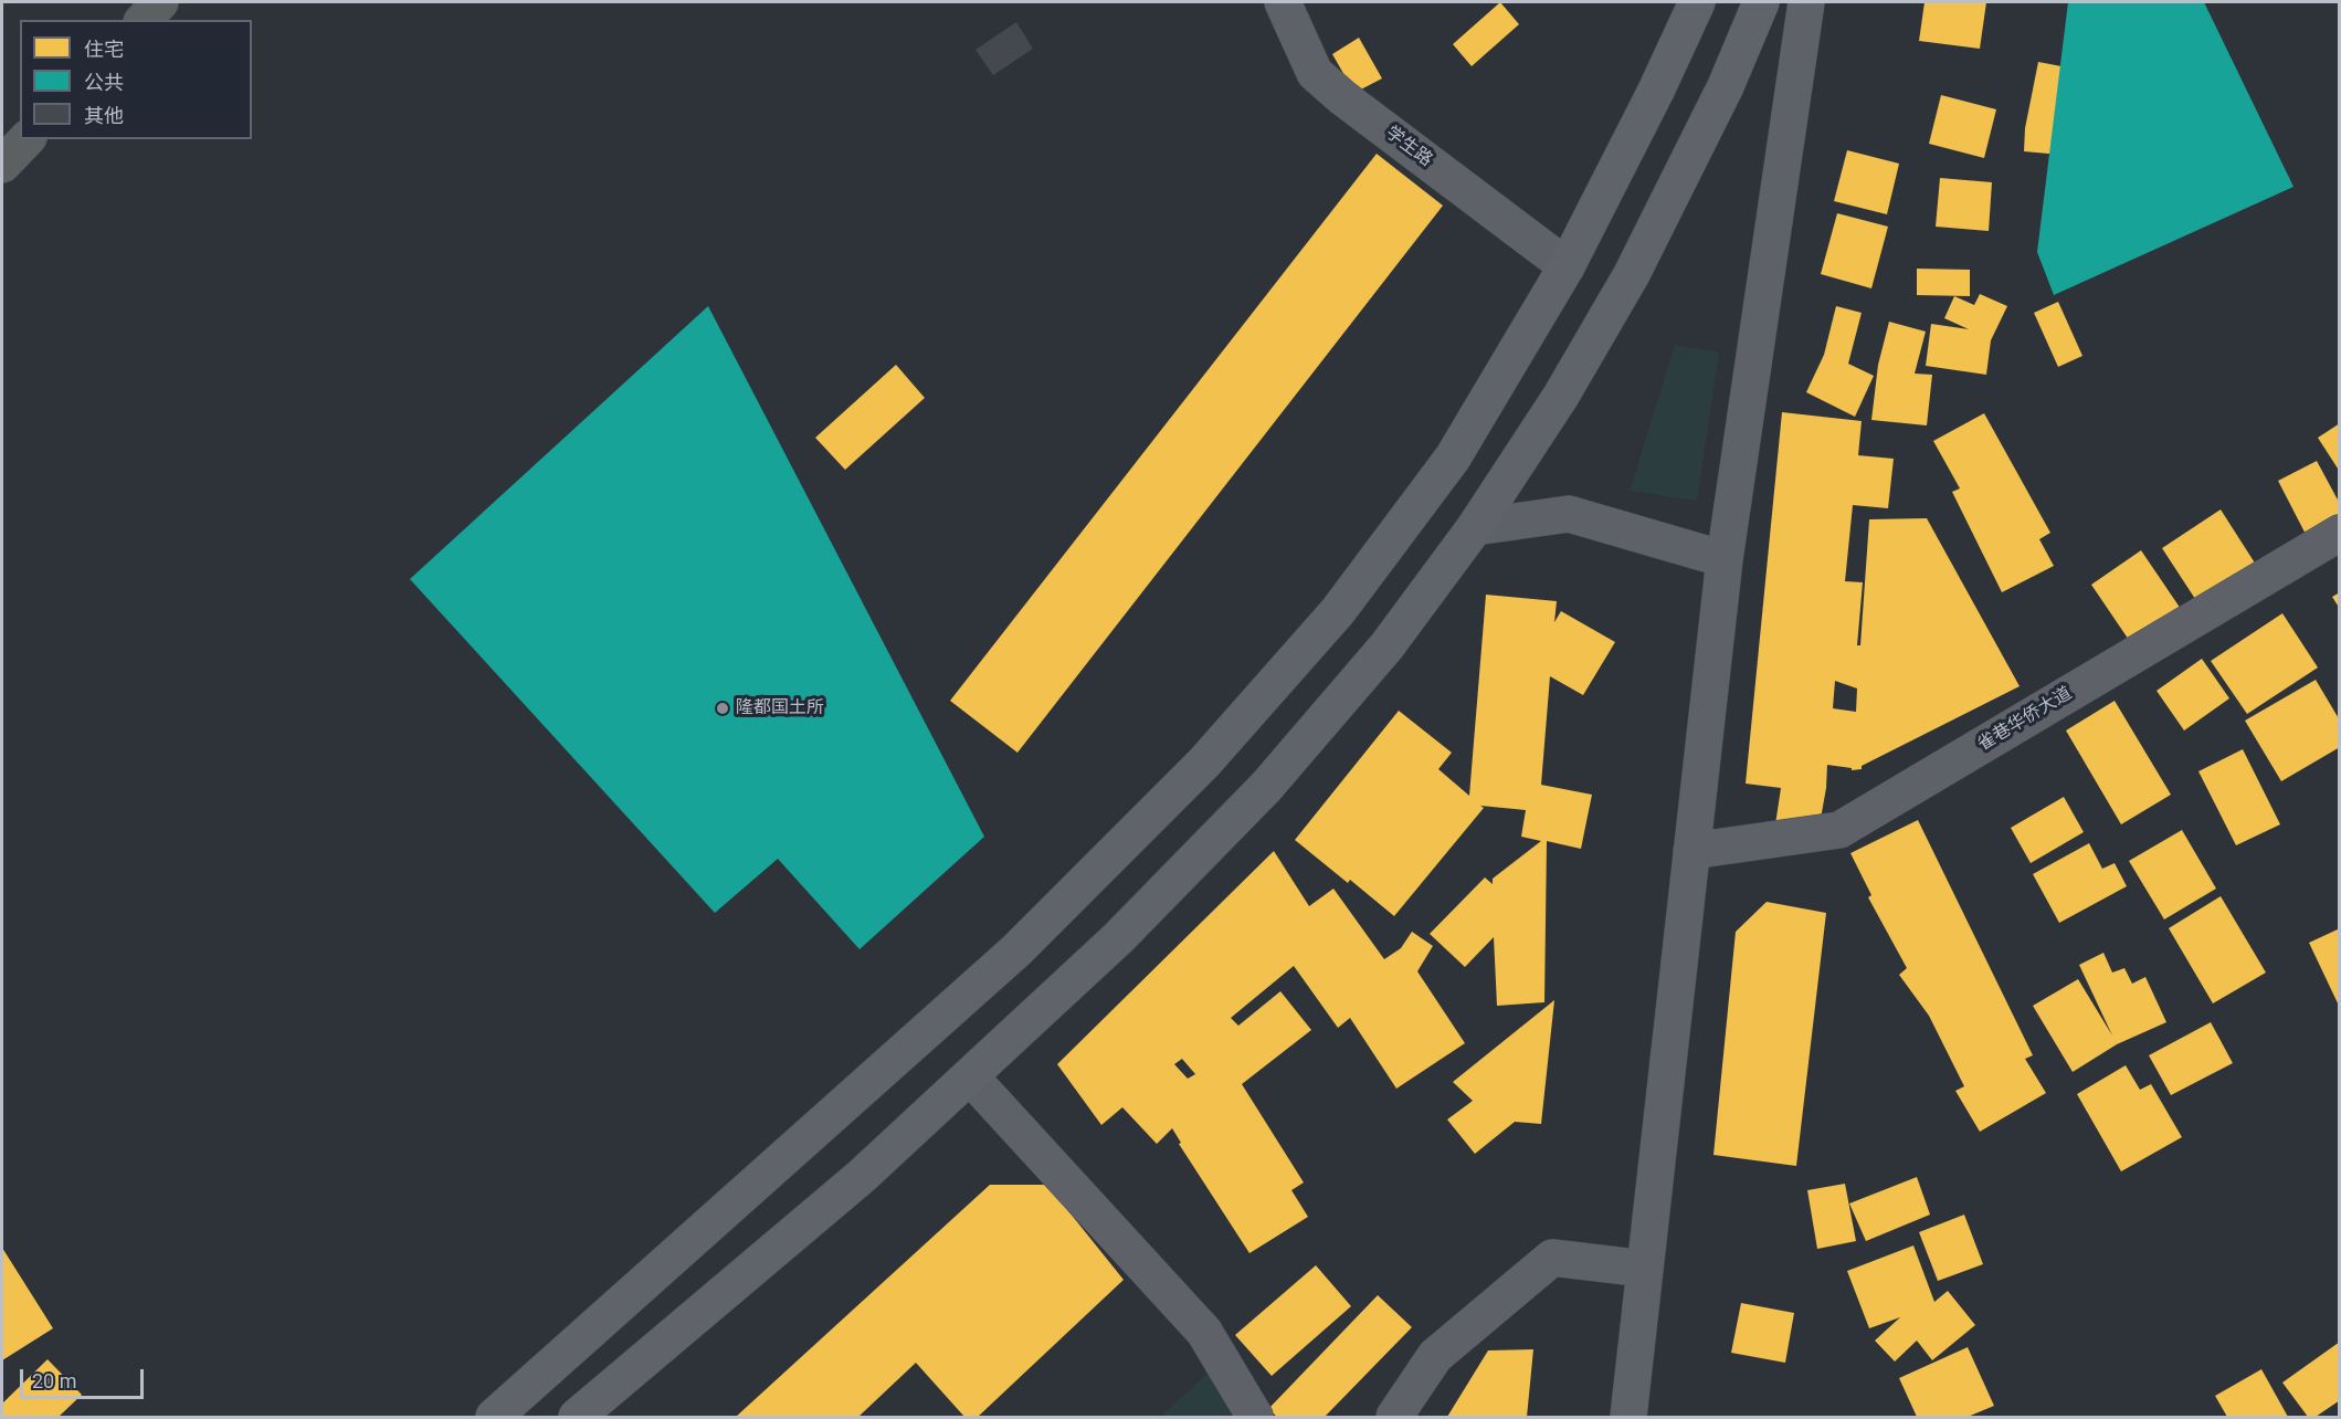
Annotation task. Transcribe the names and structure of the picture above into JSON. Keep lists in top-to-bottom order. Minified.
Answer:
{"streets":{"street":["学生路","雀巷华侨大道"]},"places":["隆都国土所"],"legend":["住宅","公共","其他"],"scale_bar":"20 m"}
